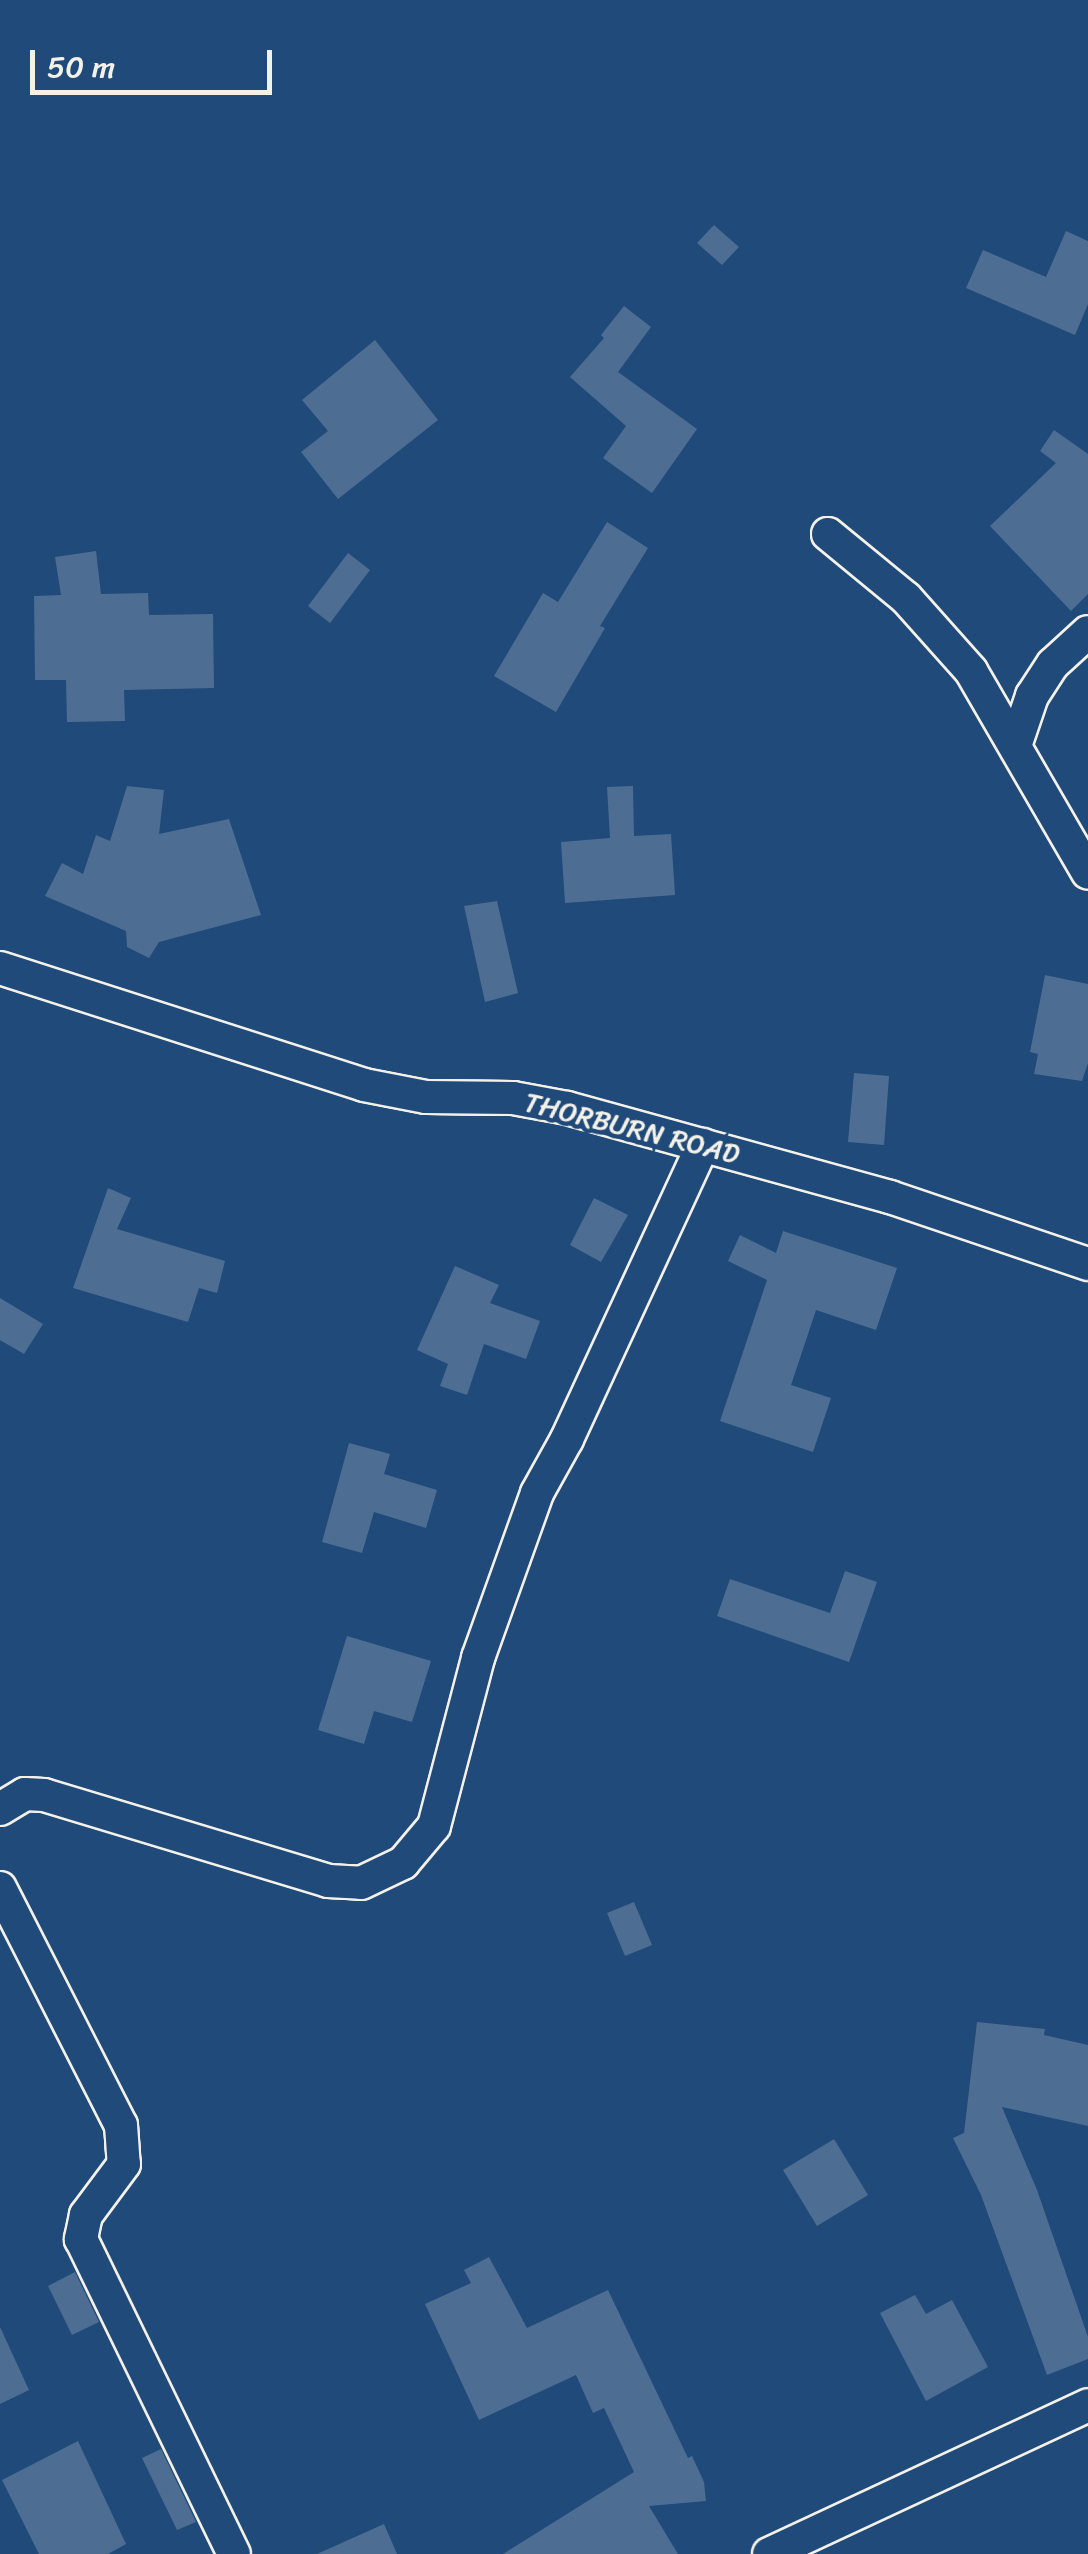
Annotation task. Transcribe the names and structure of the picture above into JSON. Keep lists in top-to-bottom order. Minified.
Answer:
{"streets":{"street":["THORBURN ROAD"]},"scale_bar":"50 m"}
